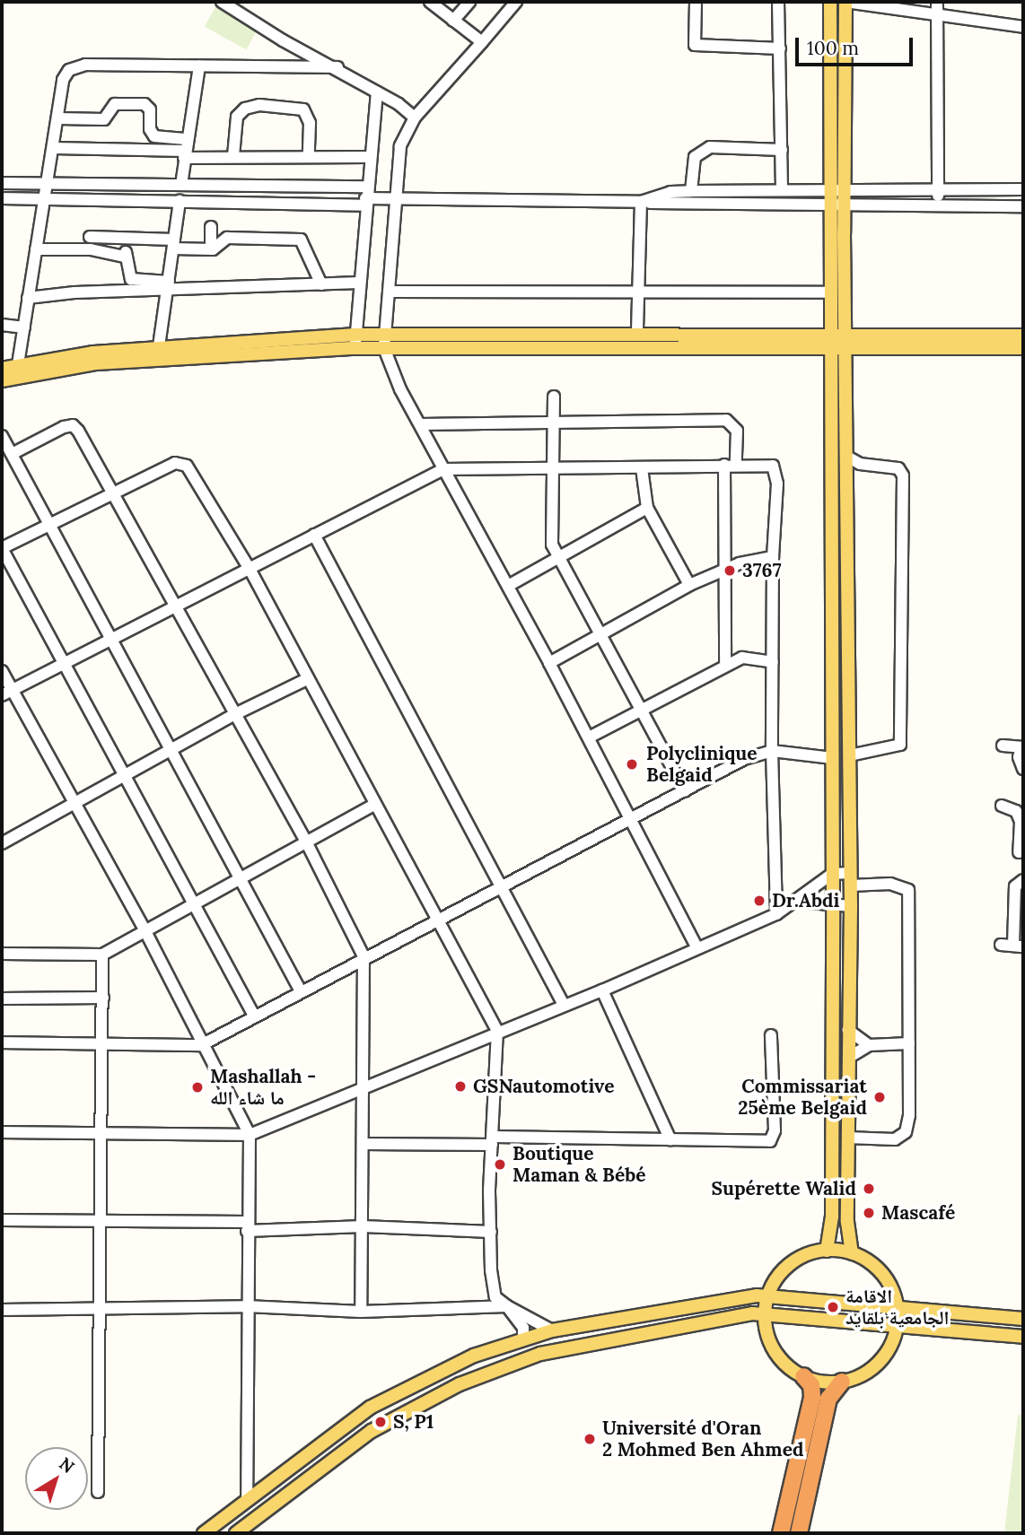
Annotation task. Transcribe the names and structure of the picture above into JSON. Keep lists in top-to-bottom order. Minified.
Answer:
{"places":["3767","Polyclinique Belgaid","Dr.Abdi","GSNautomotive","Mashallah - ما شاء الله","Commissariat 25ème Belgaid","Boutique Maman & Bébé","Supérette Walid","Mascafé","الاقامة الجامعية بلقايد","S, P1","Université d'Oran 2 Mohmed Ben Ahmed"],"scale_bar":"100 m","north":"top right"}
